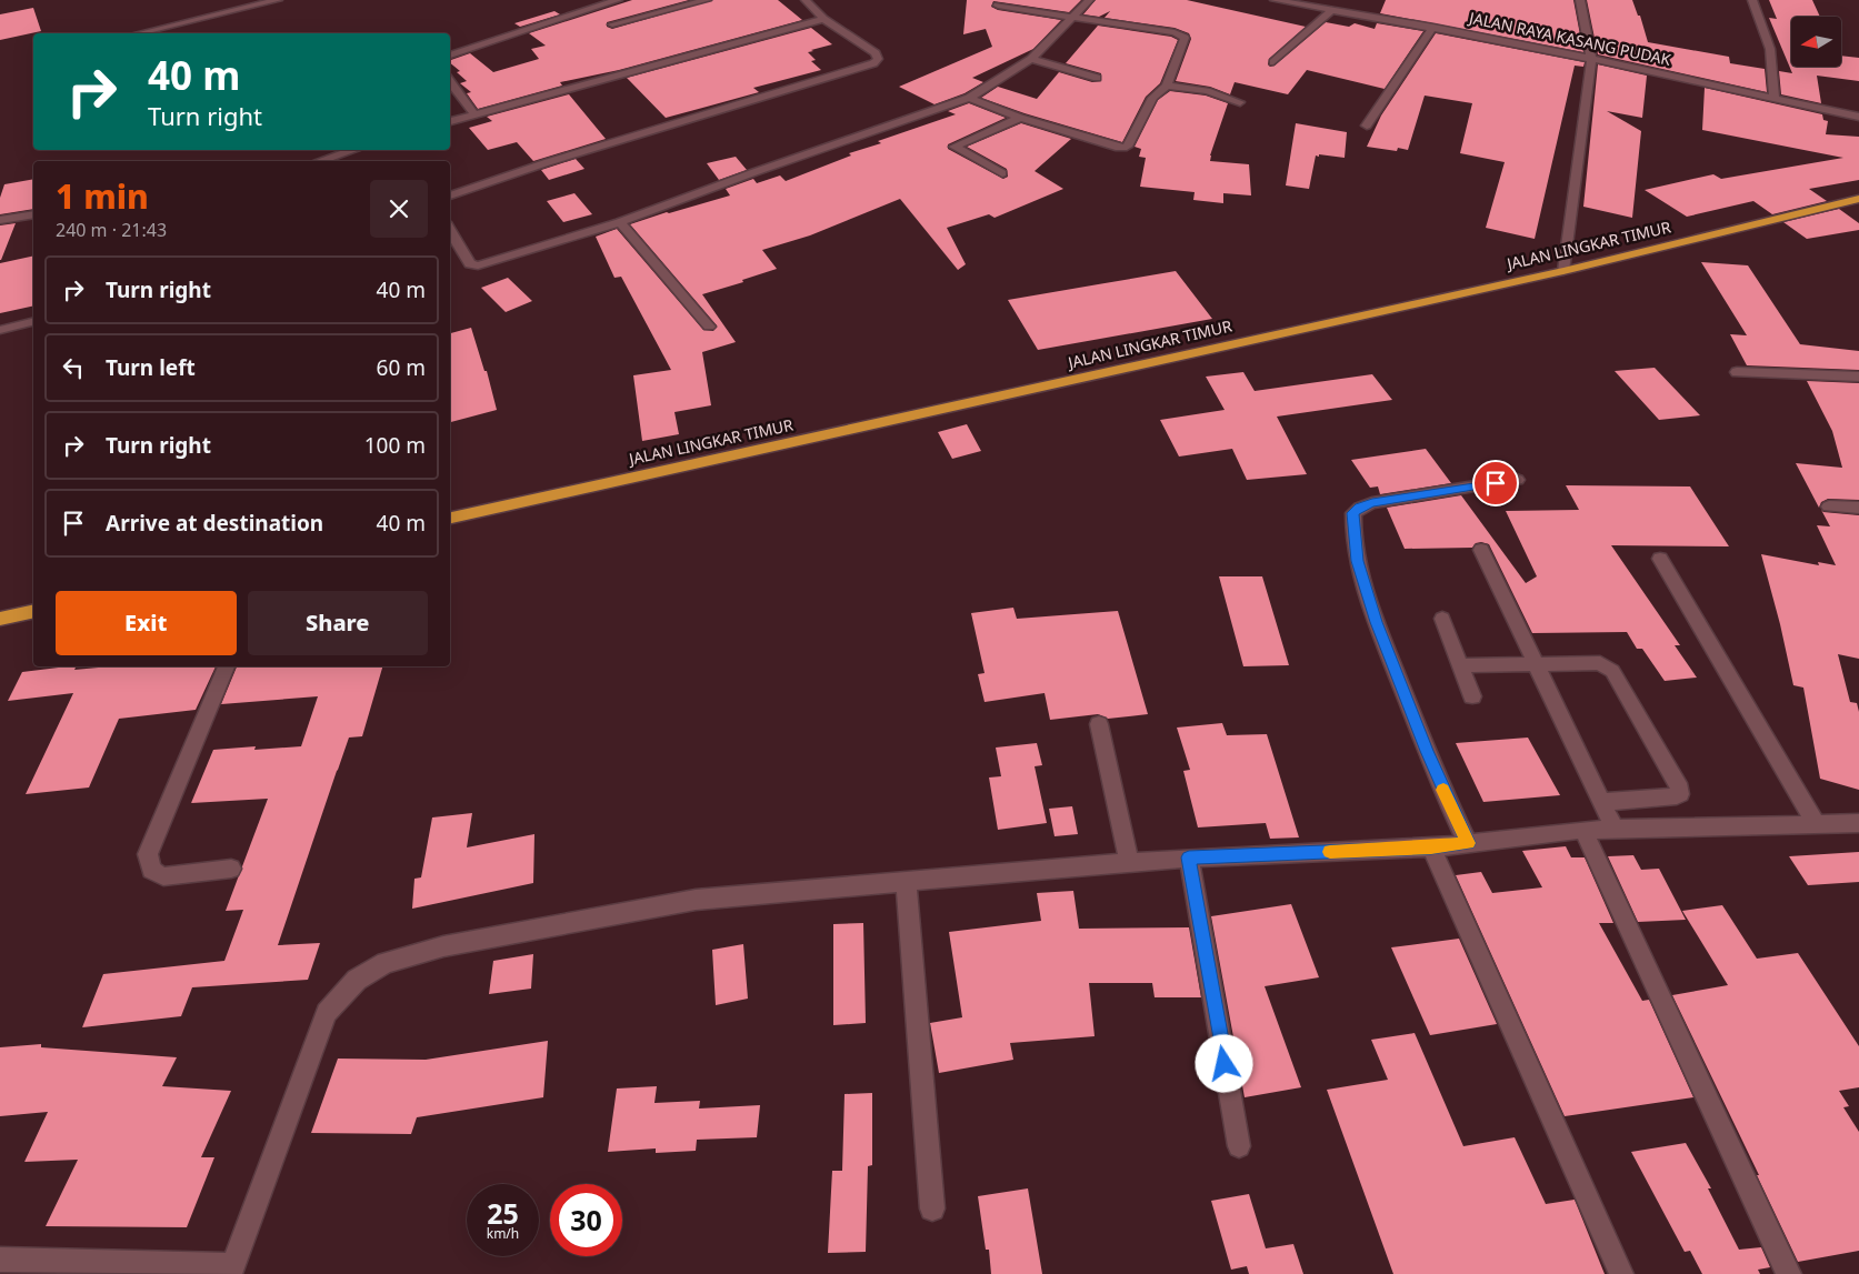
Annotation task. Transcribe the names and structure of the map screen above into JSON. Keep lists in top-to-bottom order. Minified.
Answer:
{"streets":{"highway":["JALAN LINGKAR TIMUR"],"street":["JALAN RAYA KASANG PUDAK"]},"north":"left","page":{"turn":["40 m","Turn right"],"heading":["1 min","240 m · 21:43"],"list":[{"name":"Turn right","value":"40 m"},{"name":"Turn left","value":"60 m"},{"name":"Turn right","value":"100 m"},{"name":"Arrive at destination","value":"40 m"}],"buttons":["Exit","Share"],"speed":"25 km/h","limit":"30"}}
